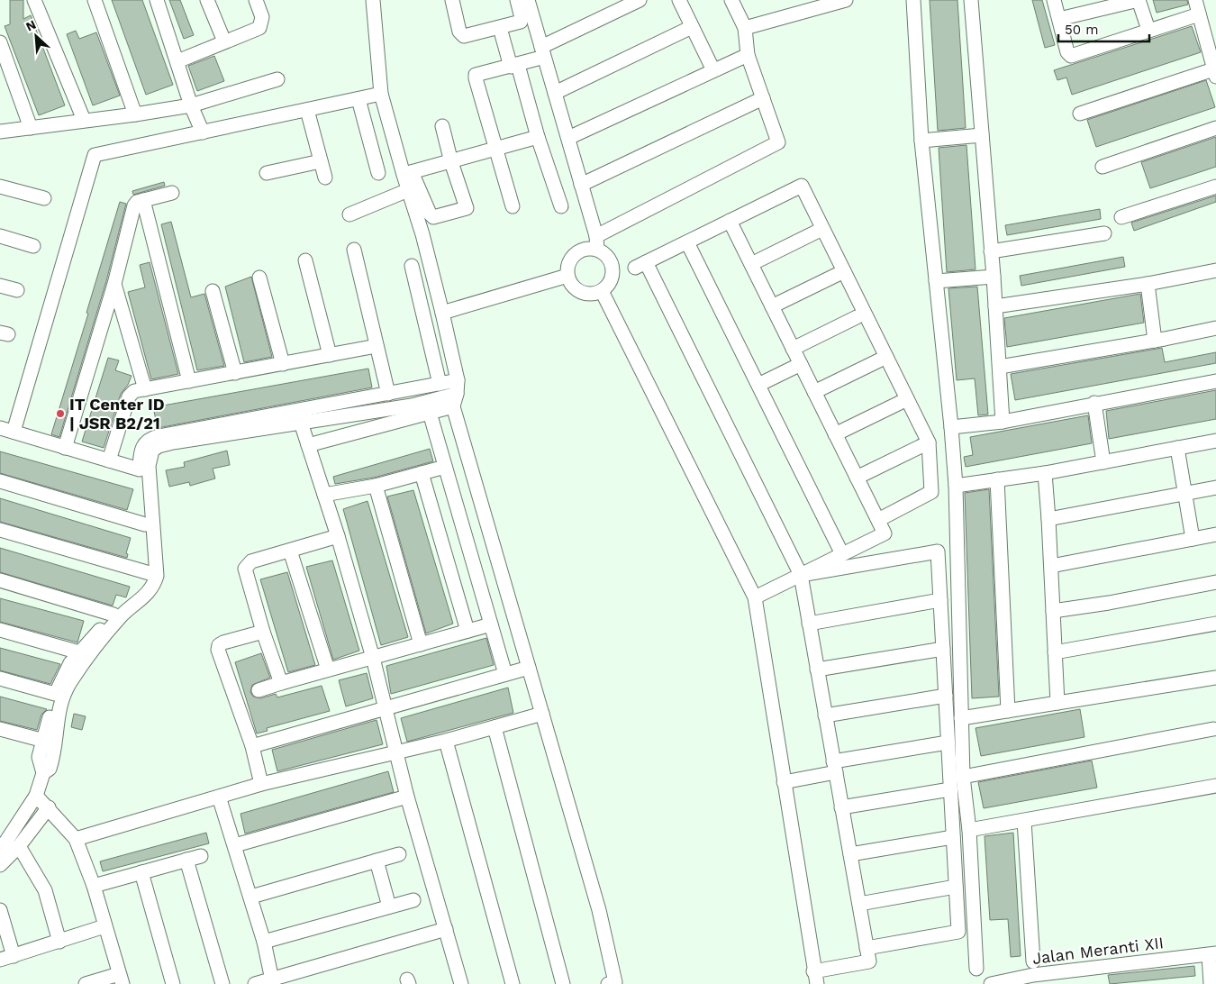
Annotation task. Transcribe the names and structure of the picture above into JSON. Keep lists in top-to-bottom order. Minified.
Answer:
{"streets":{"street":["Jalan Meranti XII"]},"places":["IT Center ID | JSR B2/21"],"scale_bar":"50 m","north":"top left"}
